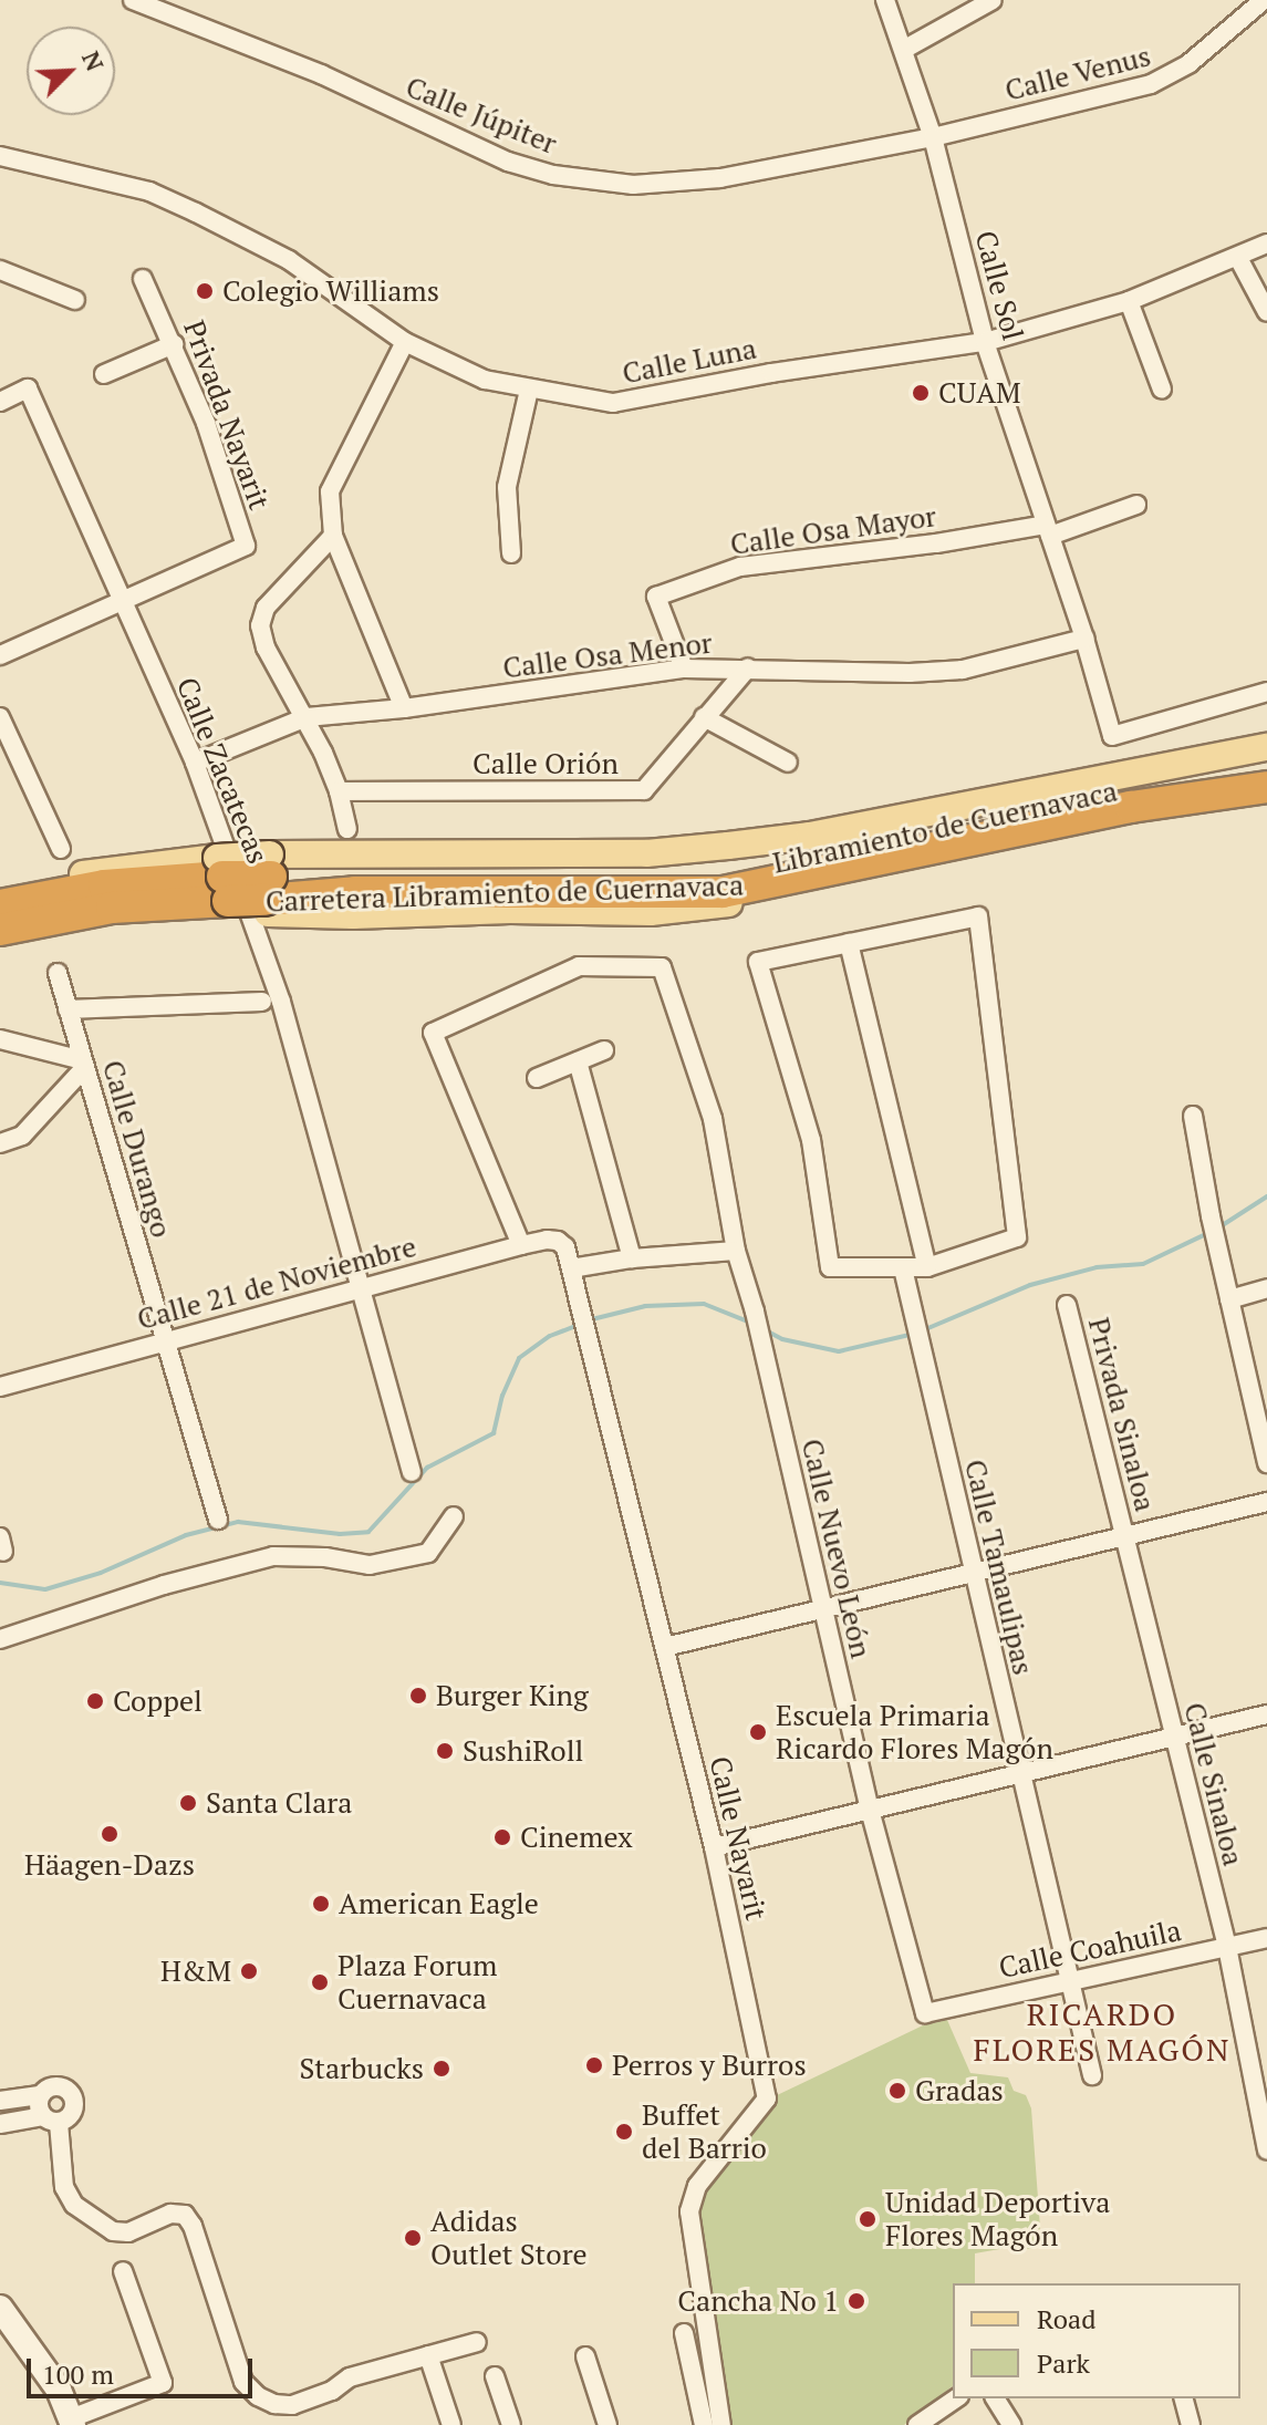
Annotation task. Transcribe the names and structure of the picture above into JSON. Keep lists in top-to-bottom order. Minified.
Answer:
{"streets":{"highway":["Carretera Libramiento de Cuernavaca"],"main road":["Libramiento de Cuernavaca"],"street":["Calle Venus","Calle Júpiter","Calle Sol","Calle Luna","Privada Nayarit","Calle Osa Mayor","Calle Osa Menor","Calle Orión","Calle Zacatecas","Calle Durango","Calle 21 de Noviembre","Privada Sinaloa","Calle Nuevo León","Calle Tamaulipas","Calle Sinaloa","Calle Nayarit","Calle Coahuila"]},"crossings":[["Calle Venus","Calle Júpiter"],["Calle Venus","Calle Sol"],["Calle Júpiter","Calle Sol"],["Calle Sol","Calle Luna"],["Calle Sol","Calle Osa Mayor"],["Calle Sol","Calle Osa Menor"],["Privada Nayarit","Calle Zacatecas"],["Calle Osa Mayor","Calle Osa Menor"],["Calle Osa Menor","Calle Orión"],["Calle Osa Menor","Calle Zacatecas"],["Calle Zacatecas","Calle 21 de Noviembre"],["Libramiento de Cuernavaca","Carretera Libramiento de Cuernavaca"],["Calle Durango","Calle 21 de Noviembre"],["Calle 21 de Noviembre","Calle Nuevo León"],["Calle 21 de Noviembre","Calle Nayarit"],["Privada Sinaloa","Calle Sinaloa"],["Calle Nuevo León","Calle Coahuila"],["Calle Tamaulipas","Calle Coahuila"],["Calle Sinaloa","Calle Coahuila"]],"districts":["RICARDO FLORES MAGÓN"],"places":["Colegio Williams","CUAM","Burger King","Coppel","Escuela Primaria Ricardo Flores Magón","SushiRoll","Santa Clara","Häagen-Dazs","Cinemex","American Eagle","H&M","Plaza Forum Cuernavaca","Perros y Burros","Starbucks","Gradas","Buffet del Barrio","Unidad Deportiva Flores Magón","Adidas Outlet Store","Cancha No 1"],"legend":["Road","Park"],"scale_bar":"100 m","north":"top right"}
